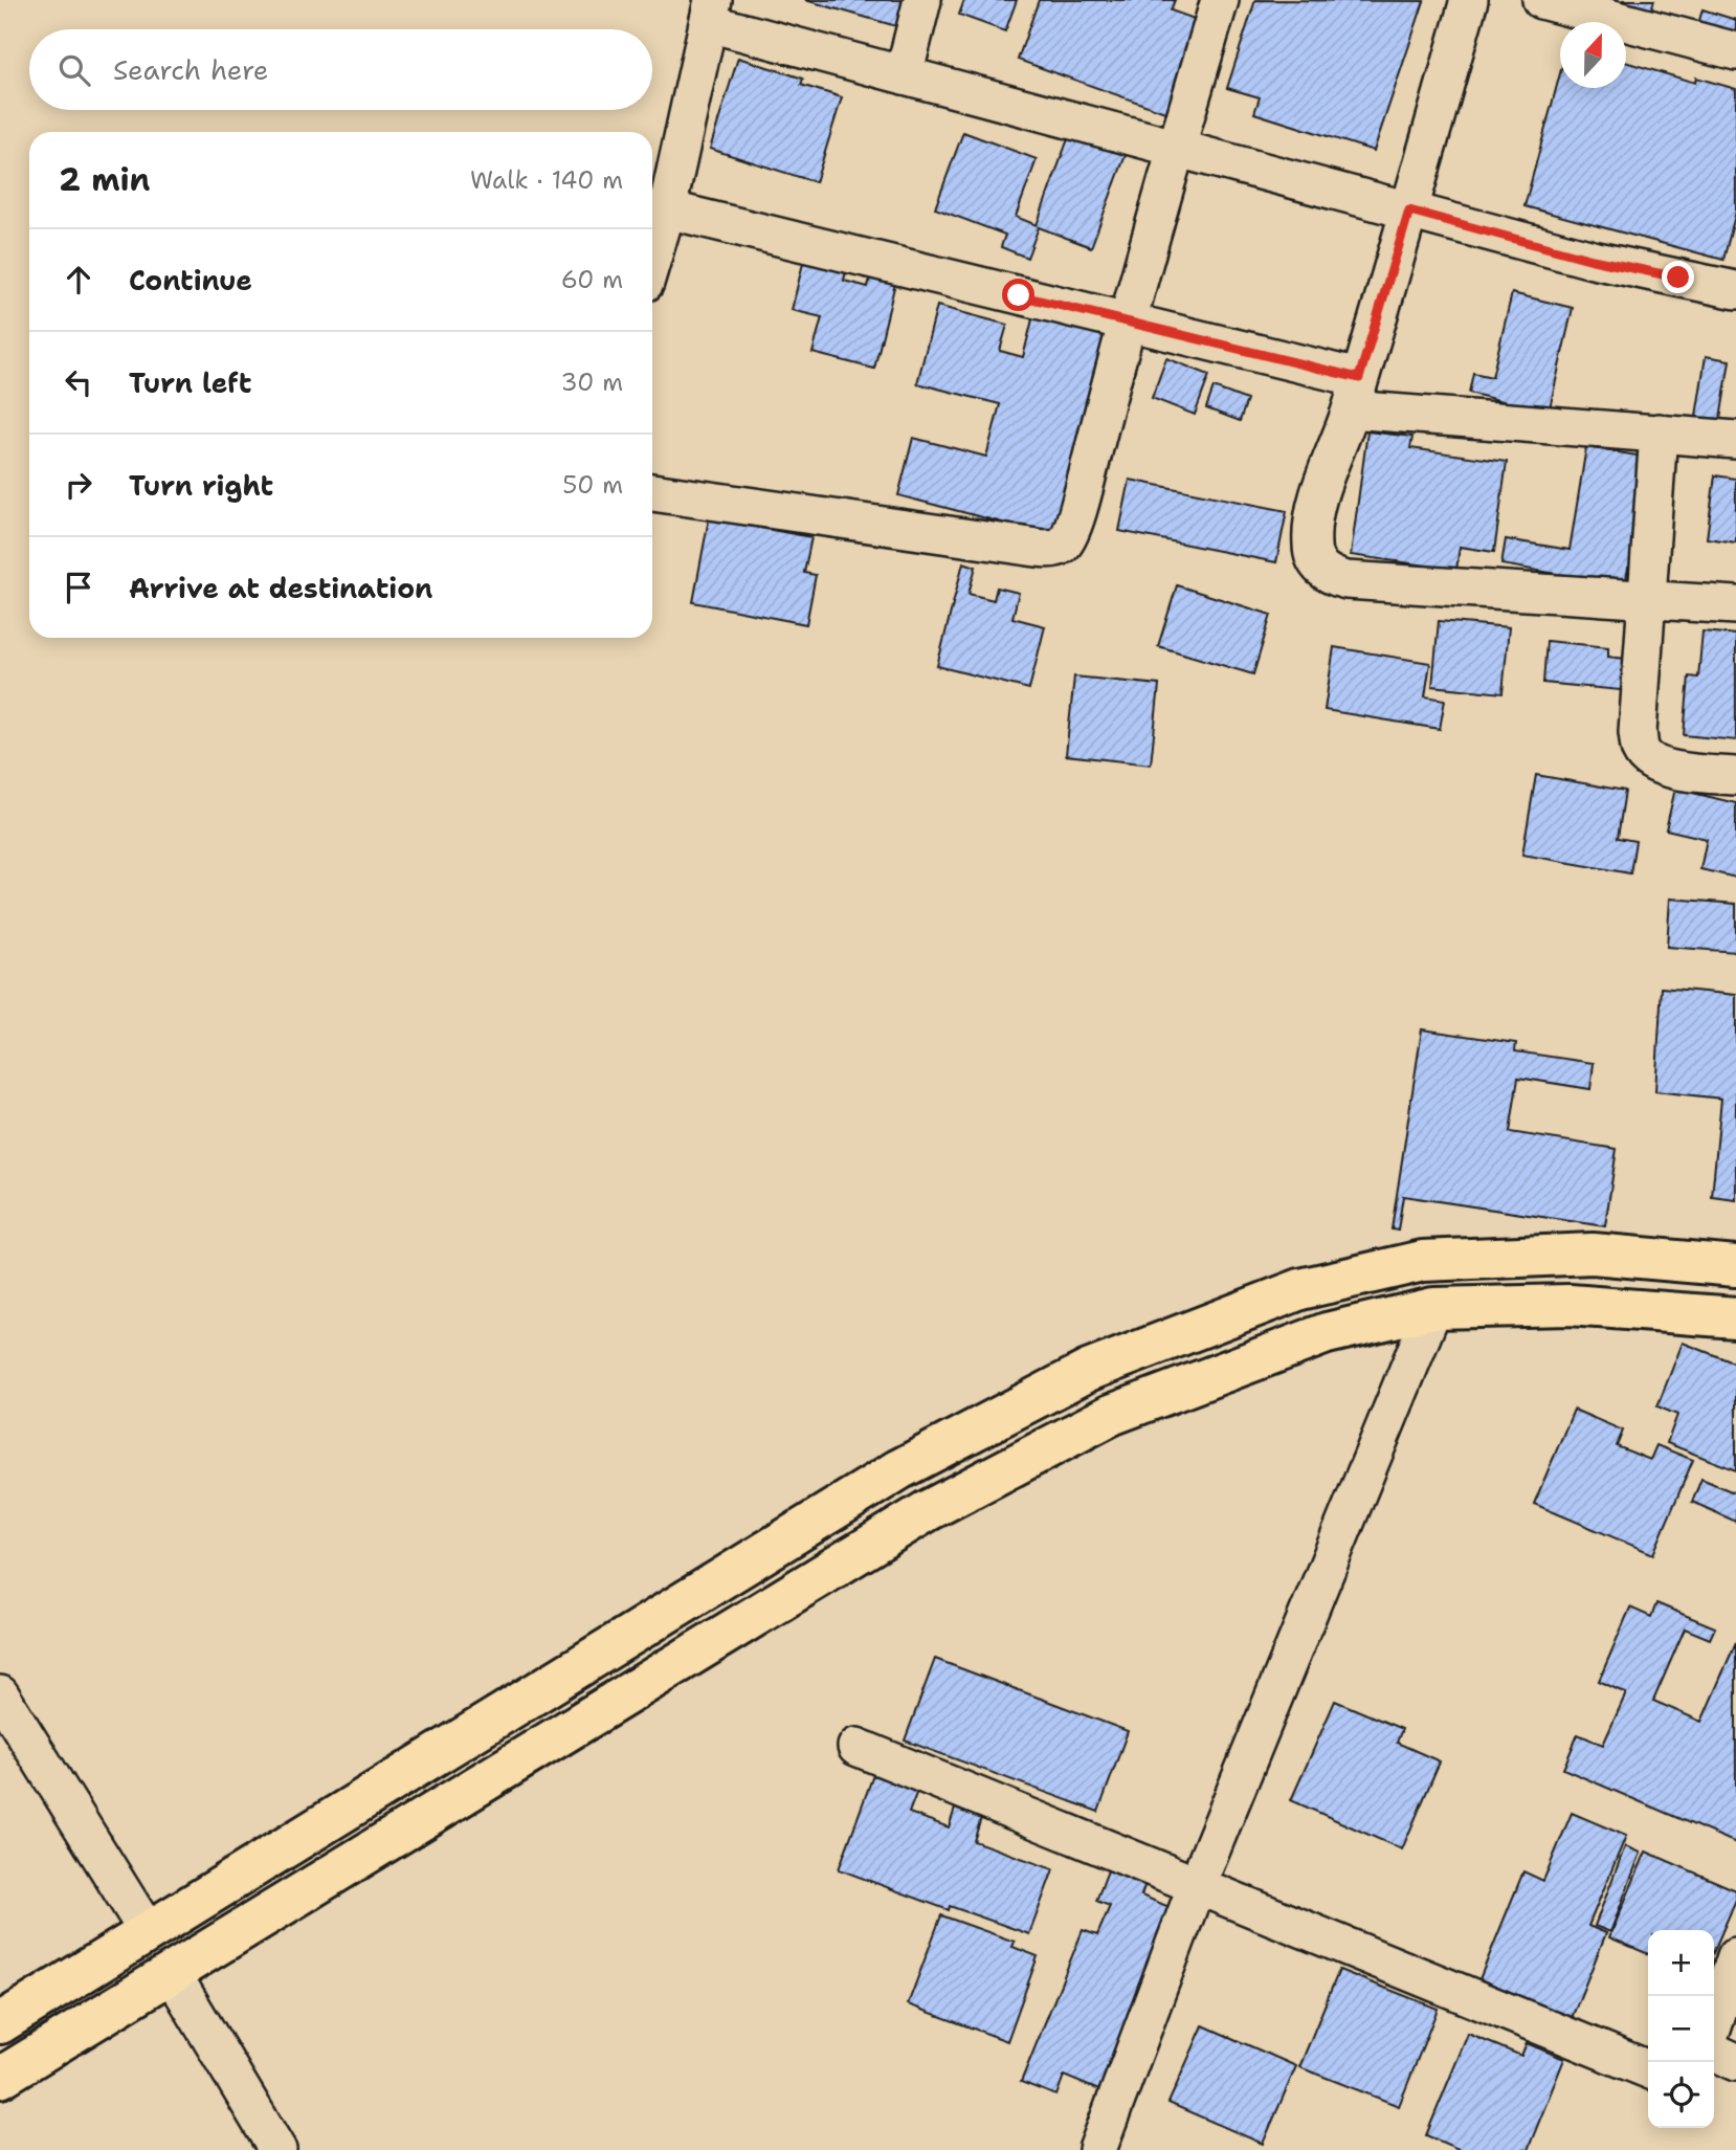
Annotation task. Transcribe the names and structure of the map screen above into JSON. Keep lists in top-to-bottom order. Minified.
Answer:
{"north":"top","page":{"search":"Search here","heading":["2 min","Walk · 140 m"],"list":[["Continue","60 m"],["Turn left","30 m"],["Turn right","50 m"],"Arrive at destination"],"map_buttons":["+","−"]}}
